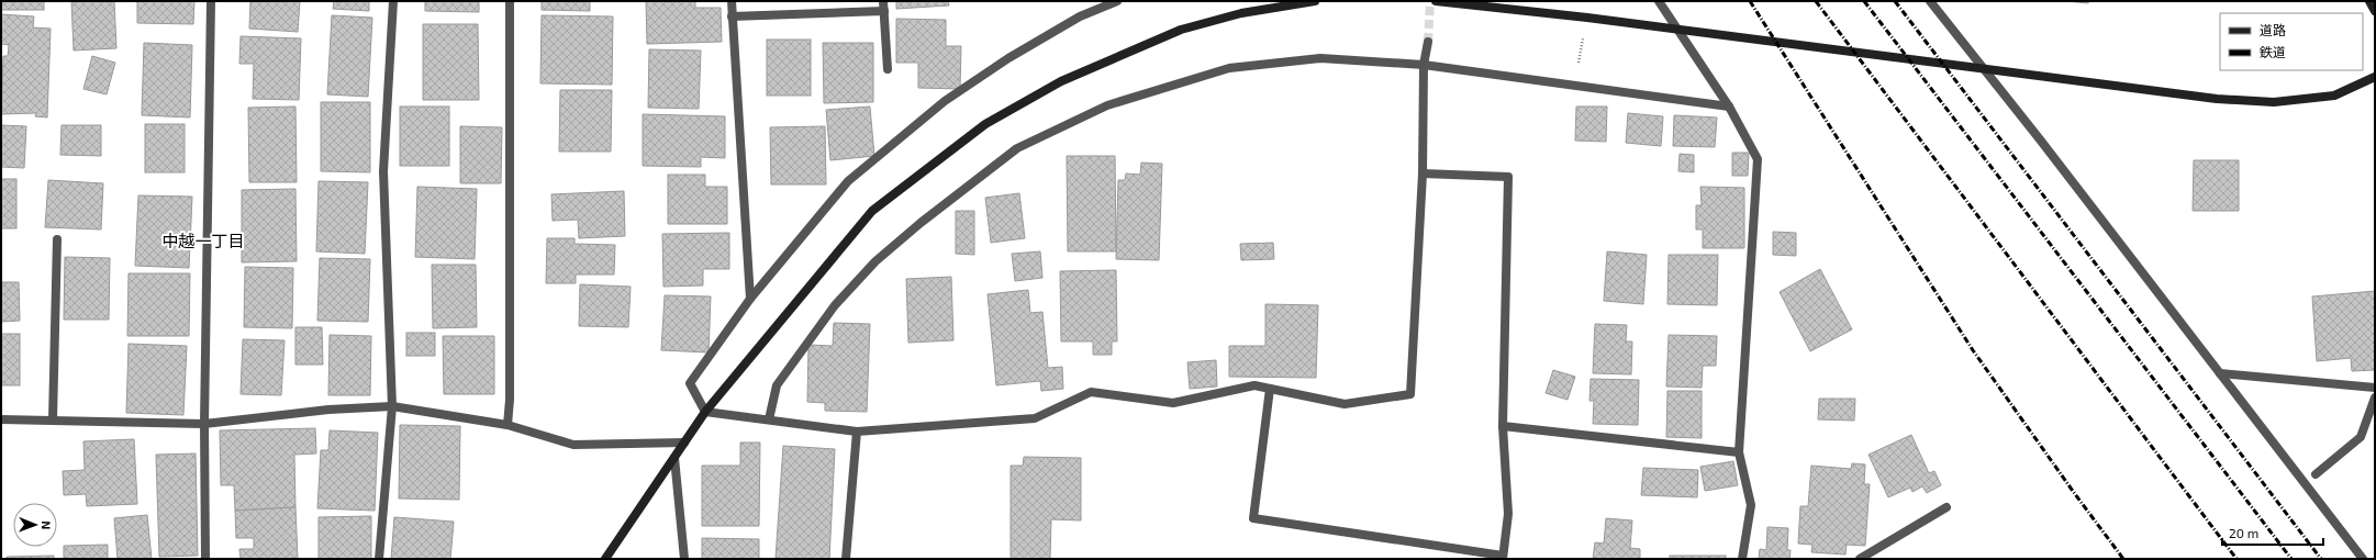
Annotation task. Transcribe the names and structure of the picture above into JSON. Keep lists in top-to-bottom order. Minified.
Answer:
{"districts":["中越一丁目"],"legend":["道路","鉄道"],"scale_bar":"20 m","north":"right"}
